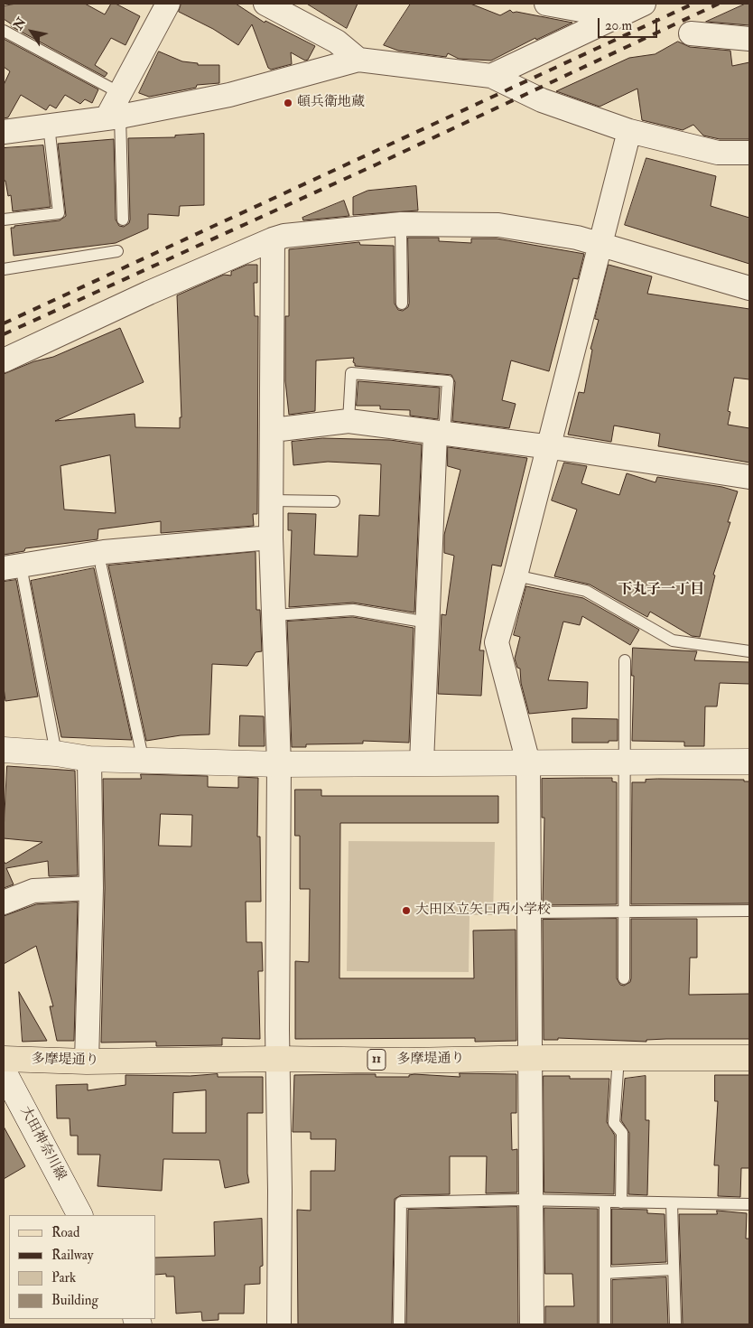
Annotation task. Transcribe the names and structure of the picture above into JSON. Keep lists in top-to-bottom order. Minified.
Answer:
{"streets":{"main road":["11","多摩堤通り"],"street":["大田神奈川線"]},"districts":["下丸子一丁目"],"places":["頓兵衛地蔵","大田区立矢口西小学校"],"legend":["Road","Railway","Park","Building"],"scale_bar":"20 m","north":"top left"}
